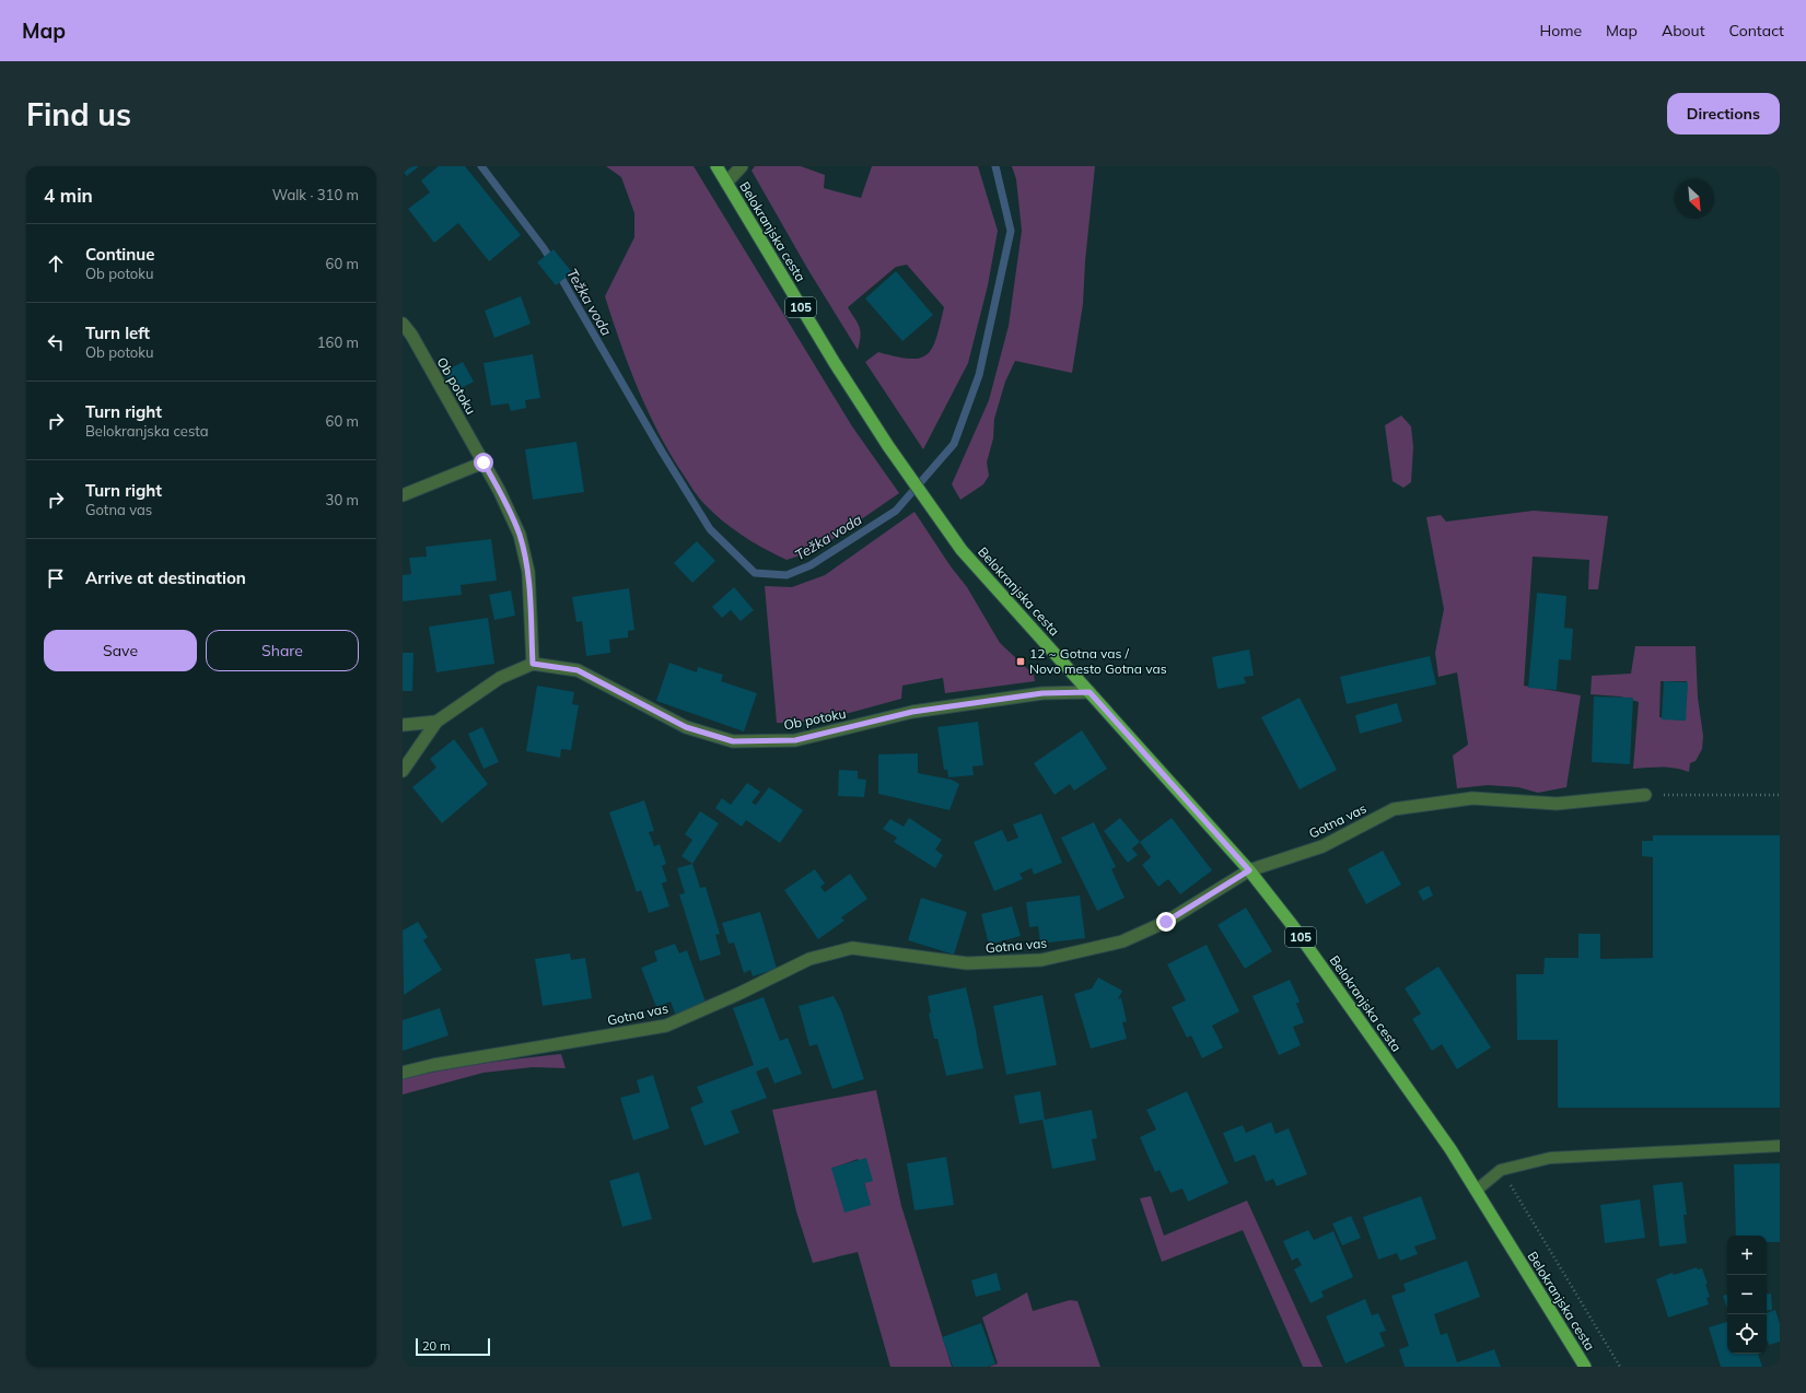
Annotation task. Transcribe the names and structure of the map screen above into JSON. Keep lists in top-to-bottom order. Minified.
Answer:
{"streets":{"main road":["Belokranjska cesta","105"],"street":["Ob potoku","Gotna vas"]},"crossings":[["Belokranjska cesta","Ob potoku"],["Belokranjska cesta","Gotna vas"]],"water":["Težka voda"],"places":{"transit":["12 ~ Gotna vas / Novo mesto Gotna vas"]},"scale_bar":"20 m","north":"bottom right","page":{"header":"Map","nav":["Home","Map","About","Contact"],"buttons":["Directions",["Save","Share"]],"title":"Find us","heading":["4 min","Walk · 310 m"],"list":[["Continue","Ob potoku","60 m"],["Turn left","Ob potoku","160 m"],["Turn right","Belokranjska cesta","60 m"],["Turn right","Gotna vas","30 m"],"Arrive at destination"],"map_buttons":["+","−"],"scale":"20 m"}}
